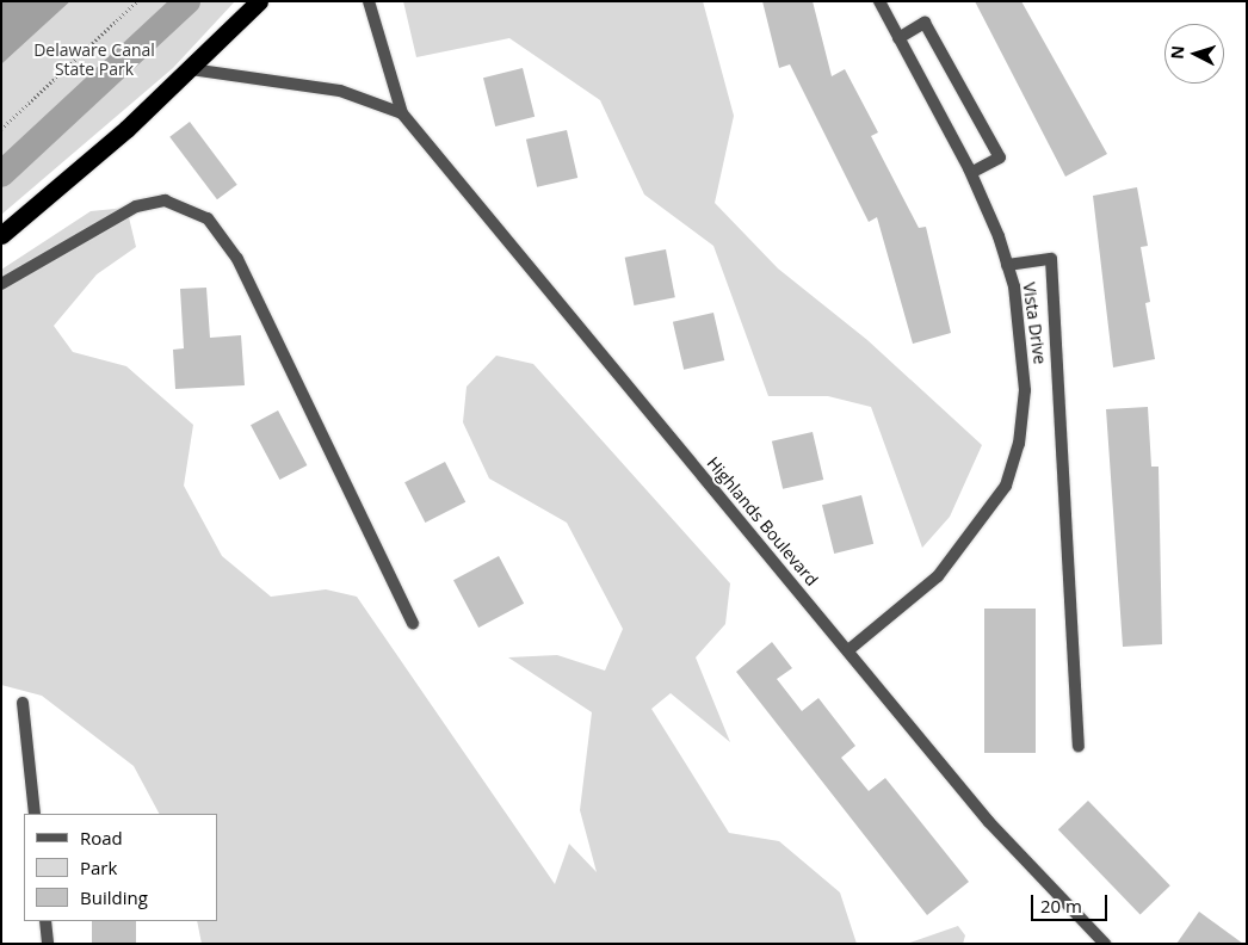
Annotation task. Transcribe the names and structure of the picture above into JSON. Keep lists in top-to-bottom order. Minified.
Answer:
{"streets":{"street":["Vista Drive","Highlands Boulevard"]},"crossings":[["Vista Drive","Highlands Boulevard"]],"parks":["Delaware Canal State Park"],"legend":["Road","Park","Building"],"scale_bar":"20 m","north":"left"}
